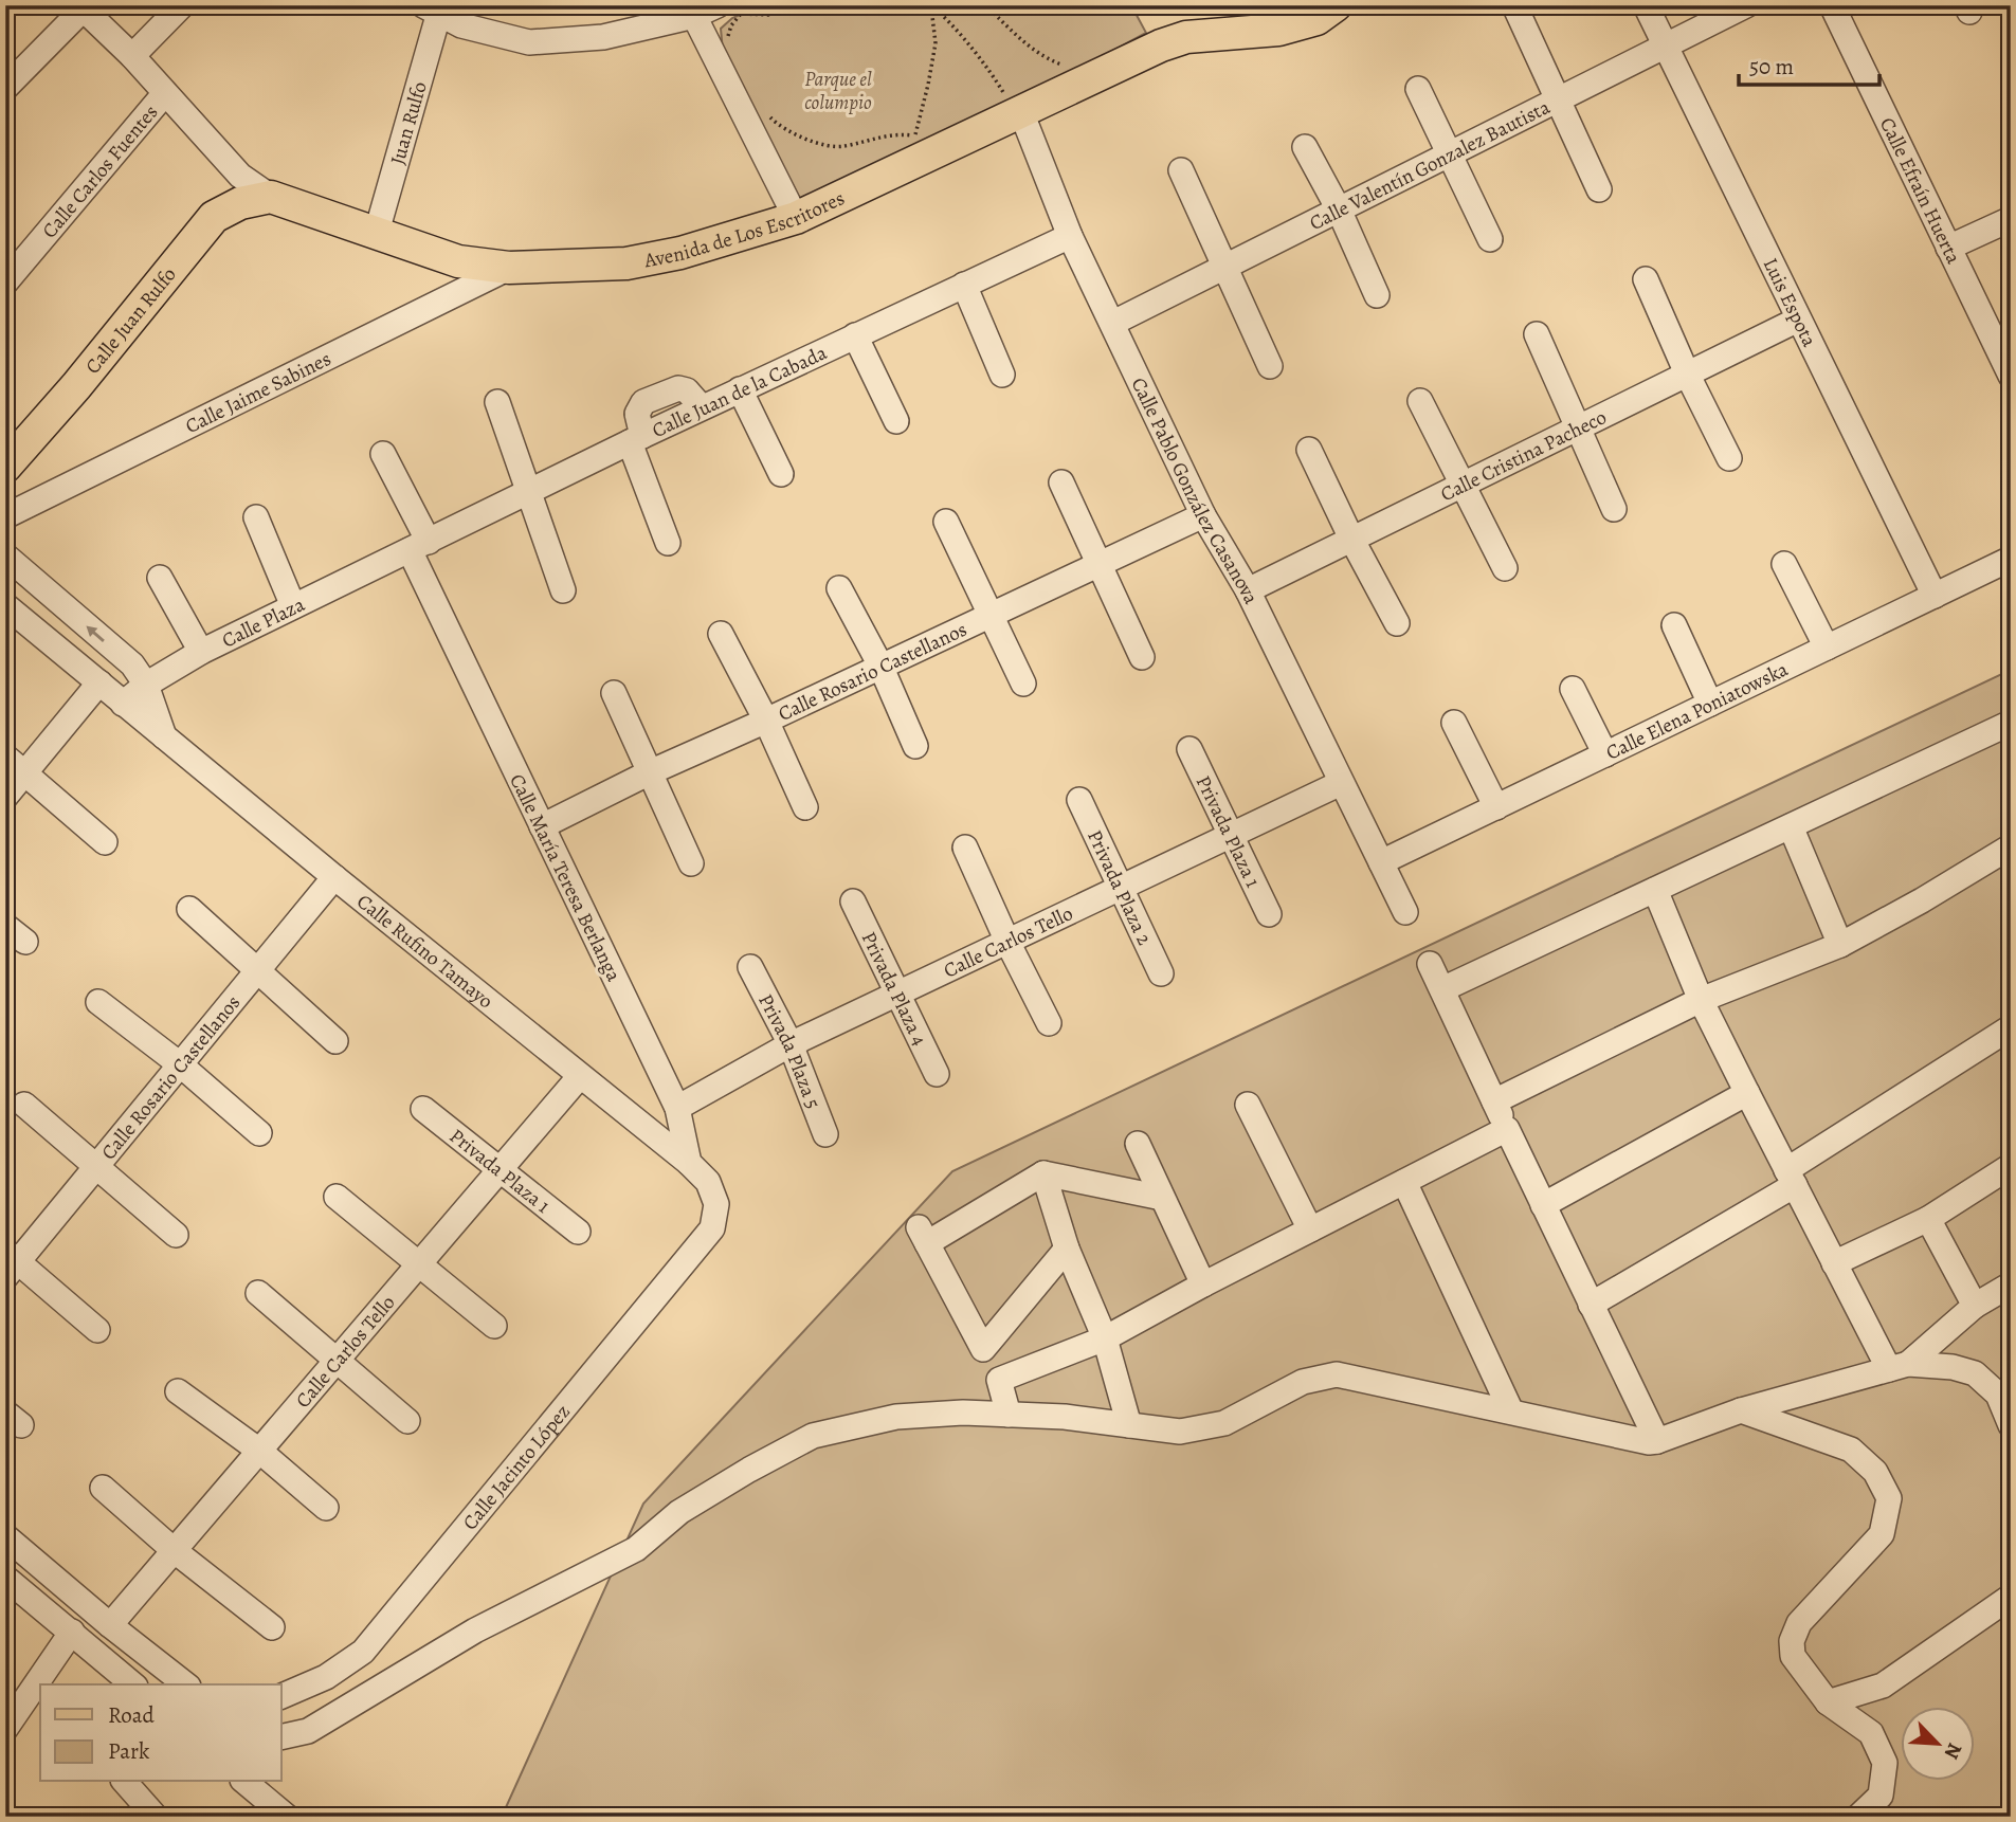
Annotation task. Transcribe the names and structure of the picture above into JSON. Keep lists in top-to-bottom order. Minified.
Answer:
{"streets":{"main road":["Avenida de Los Escritores","Calle Juan Rulfo"],"street":["Juan Rulfo","Calle Valentín Gonzalez Bautista","Calle Carlos Fuentes","Calle Efraín Huerta","Luis Espota","Calle Juan de la Cabada","Calle Jaime Sabines","Calle Cristina Pacheco","Calle Pablo González Casanova","Calle Plaza","Calle Rosario Castellanos","Calle Elena Poniatowska","Privada Plaza 1","Calle María Teresa Berlanga","Privada Plaza 2","Calle Carlos Tello","Calle Rufino Tamayo","Privada Plaza 4","Privada Plaza 5","Calle Jacinto López"]},"crossings":[["Juan Rulfo","Avenida de Los Escritores"],["Calle Valentín Gonzalez Bautista","Luis Espota"],["Calle Valentín Gonzalez Bautista","Calle Pablo González Casanova"],["Calle Carlos Fuentes","Avenida de Los Escritores"],["Avenida de Los Escritores","Calle Juan Rulfo"],["Avenida de Los Escritores","Calle Jaime Sabines"],["Avenida de Los Escritores","Calle Pablo González Casanova"],["Luis Espota","Calle Cristina Pacheco"],["Luis Espota","Calle Elena Poniatowska"],["Calle Juan de la Cabada","Calle Pablo González Casanova"],["Calle Juan de la Cabada","Calle Plaza"],["Calle Juan de la Cabada","Calle María Teresa Berlanga"],["Calle Cristina Pacheco","Calle Pablo González Casanova"],["Calle Pablo González Casanova","Calle Rosario Castellanos"],["Calle Pablo González Casanova","Calle Elena Poniatowska"],["Calle Pablo González Casanova","Calle Carlos Tello"],["Calle Plaza","Calle María Teresa Berlanga"],["Calle Plaza","Calle Rufino Tamayo"],["Calle Rosario Castellanos","Calle María Teresa Berlanga"],["Calle Rosario Castellanos","Calle Rufino Tamayo"],["Privada Plaza 1","Calle Carlos Tello"],["Calle María Teresa Berlanga","Calle Carlos Tello"],["Calle María Teresa Berlanga","Calle Rufino Tamayo"],["Calle María Teresa Berlanga","Calle Jacinto López"],["Privada Plaza 2","Calle Carlos Tello"],["Calle Carlos Tello","Calle Rufino Tamayo"],["Calle Carlos Tello","Privada Plaza 4"],["Calle Carlos Tello","Privada Plaza 5"]],"parks":["Parque el columpio"],"legend":["Road","Park"],"scale_bar":"50 m","north":"bottom right"}
